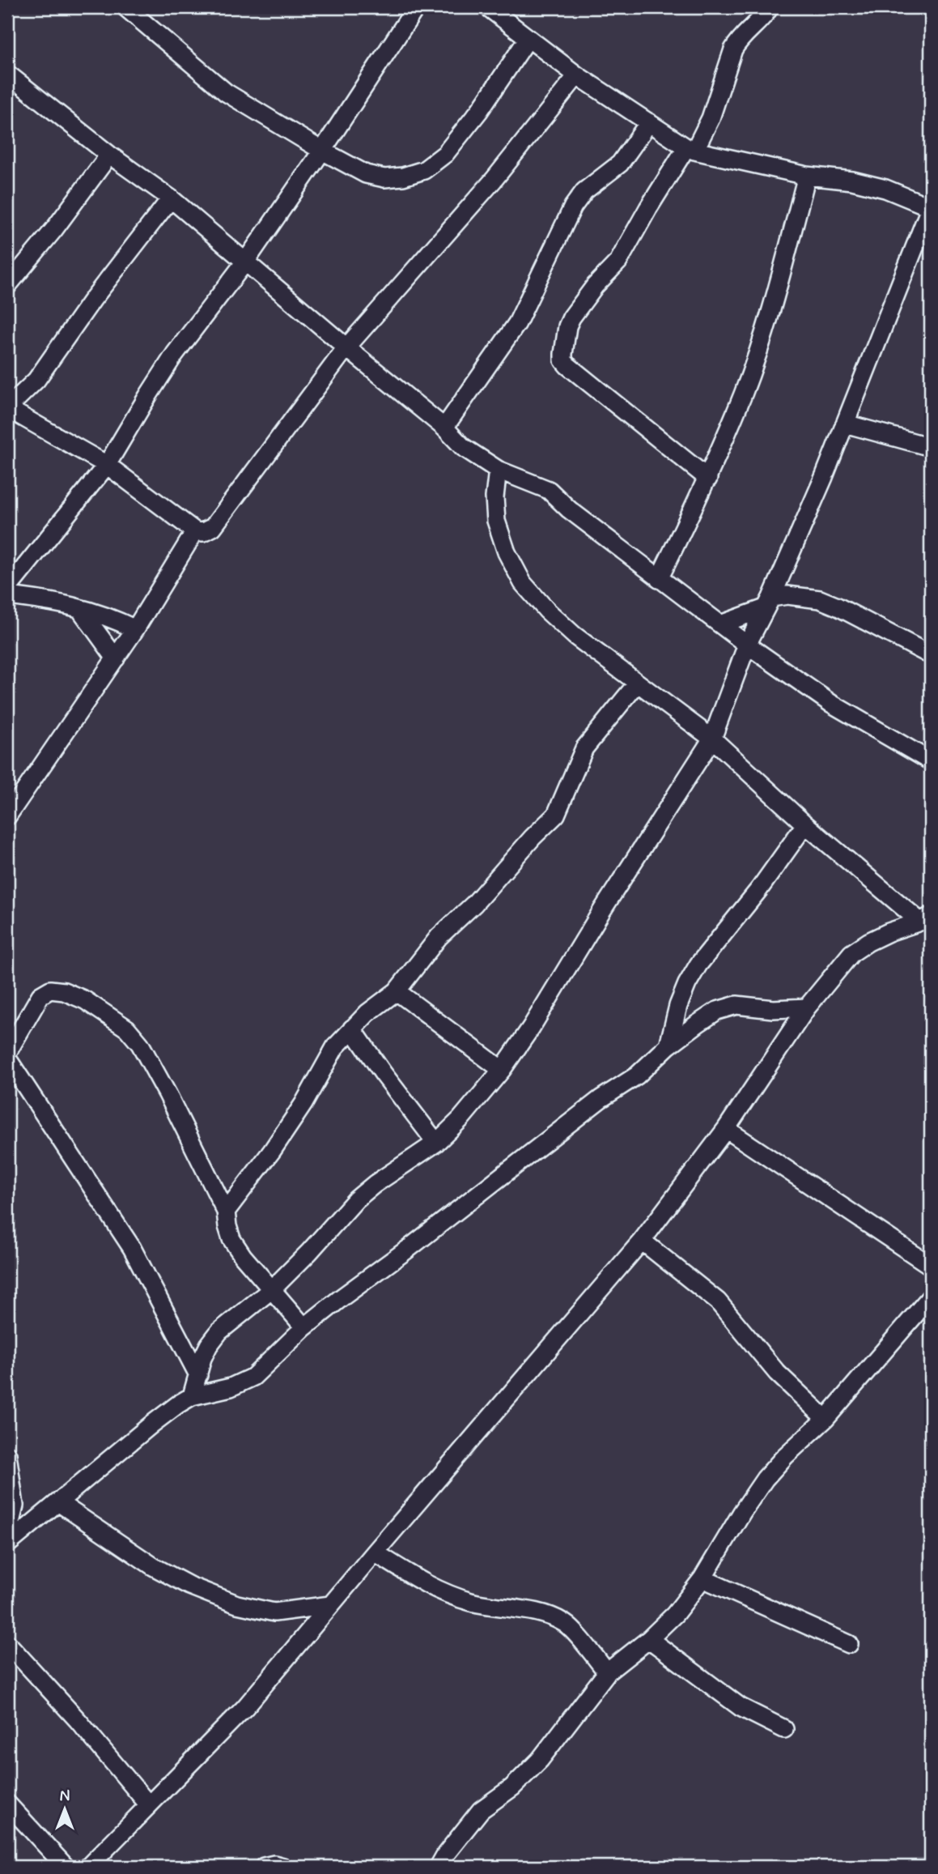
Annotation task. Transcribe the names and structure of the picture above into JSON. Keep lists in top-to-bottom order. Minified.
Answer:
{"north":"top"}
